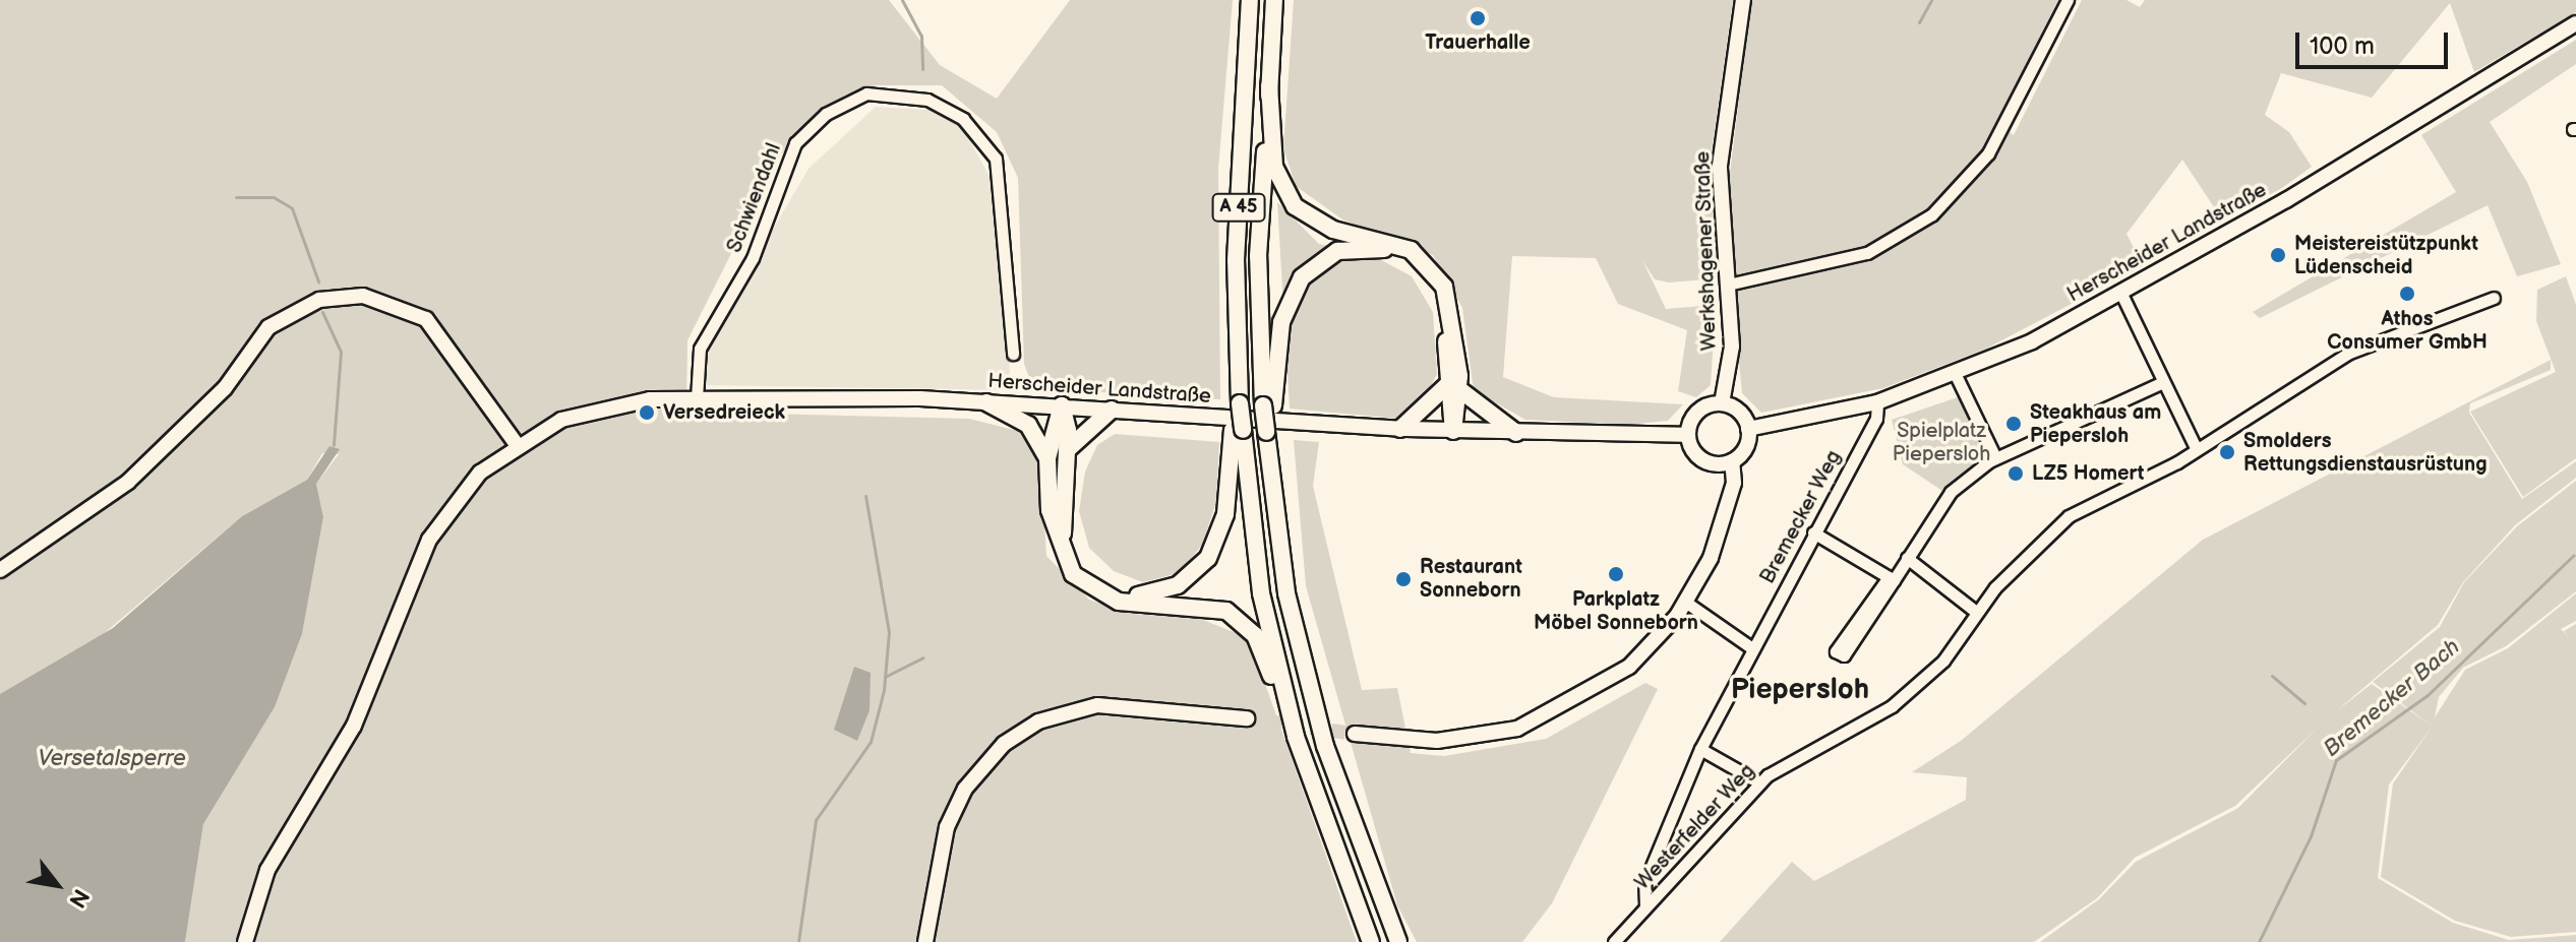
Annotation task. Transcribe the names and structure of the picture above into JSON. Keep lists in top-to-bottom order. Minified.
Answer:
{"streets":{"highway":["A 45"],"main road":["Herscheider Landstraße","Werkshagener Straße"],"street":["Schwiendahl","Bremecker Weg","Westerfelder Weg"]},"crossings":[["Schwiendahl","Herscheider Landstraße"],["Herscheider Landstraße","Werkshagener Straße"],["Herscheider Landstraße","Bremecker Weg"],["Bremecker Weg","Westerfelder Weg"]],"districts":["Piepersloh"],"water":["Bremecker Bach","Versetalsperre"],"parks":["Spielplatz Piepersloh"],"places":["Trauerhalle","Meistereistützpunkt Lüdenscheid","Athos Consumer GmbH","Versedreieck","Steakhaus am Piepersloh","Smolders Rettungsdienstausrüstung","LZ5 Homert","Parkplatz Möbel Sonneborn","Restaurant Sonneborn"],"scale_bar":"100 m","north":"bottom right"}
